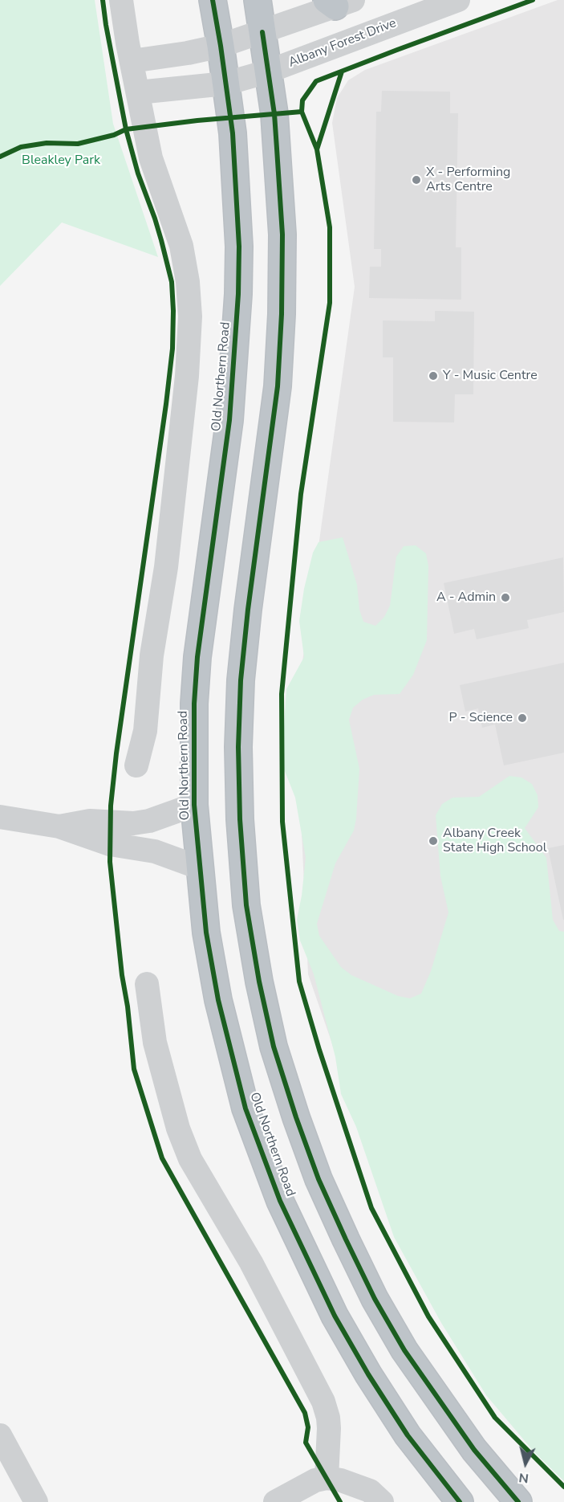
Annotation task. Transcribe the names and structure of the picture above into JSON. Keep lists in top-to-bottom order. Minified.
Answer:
{"streets":{"highway":["Old Northern Road"],"street":["Albany Forest Drive"]},"crossings":[["Albany Forest Drive","Old Northern Road"]],"parks":["Bleakley Park"],"places":["X - Performing Arts Centre","Y - Music Centre","A - Admin","P - Science","Albany Creek State High School"],"north":"bottom"}
